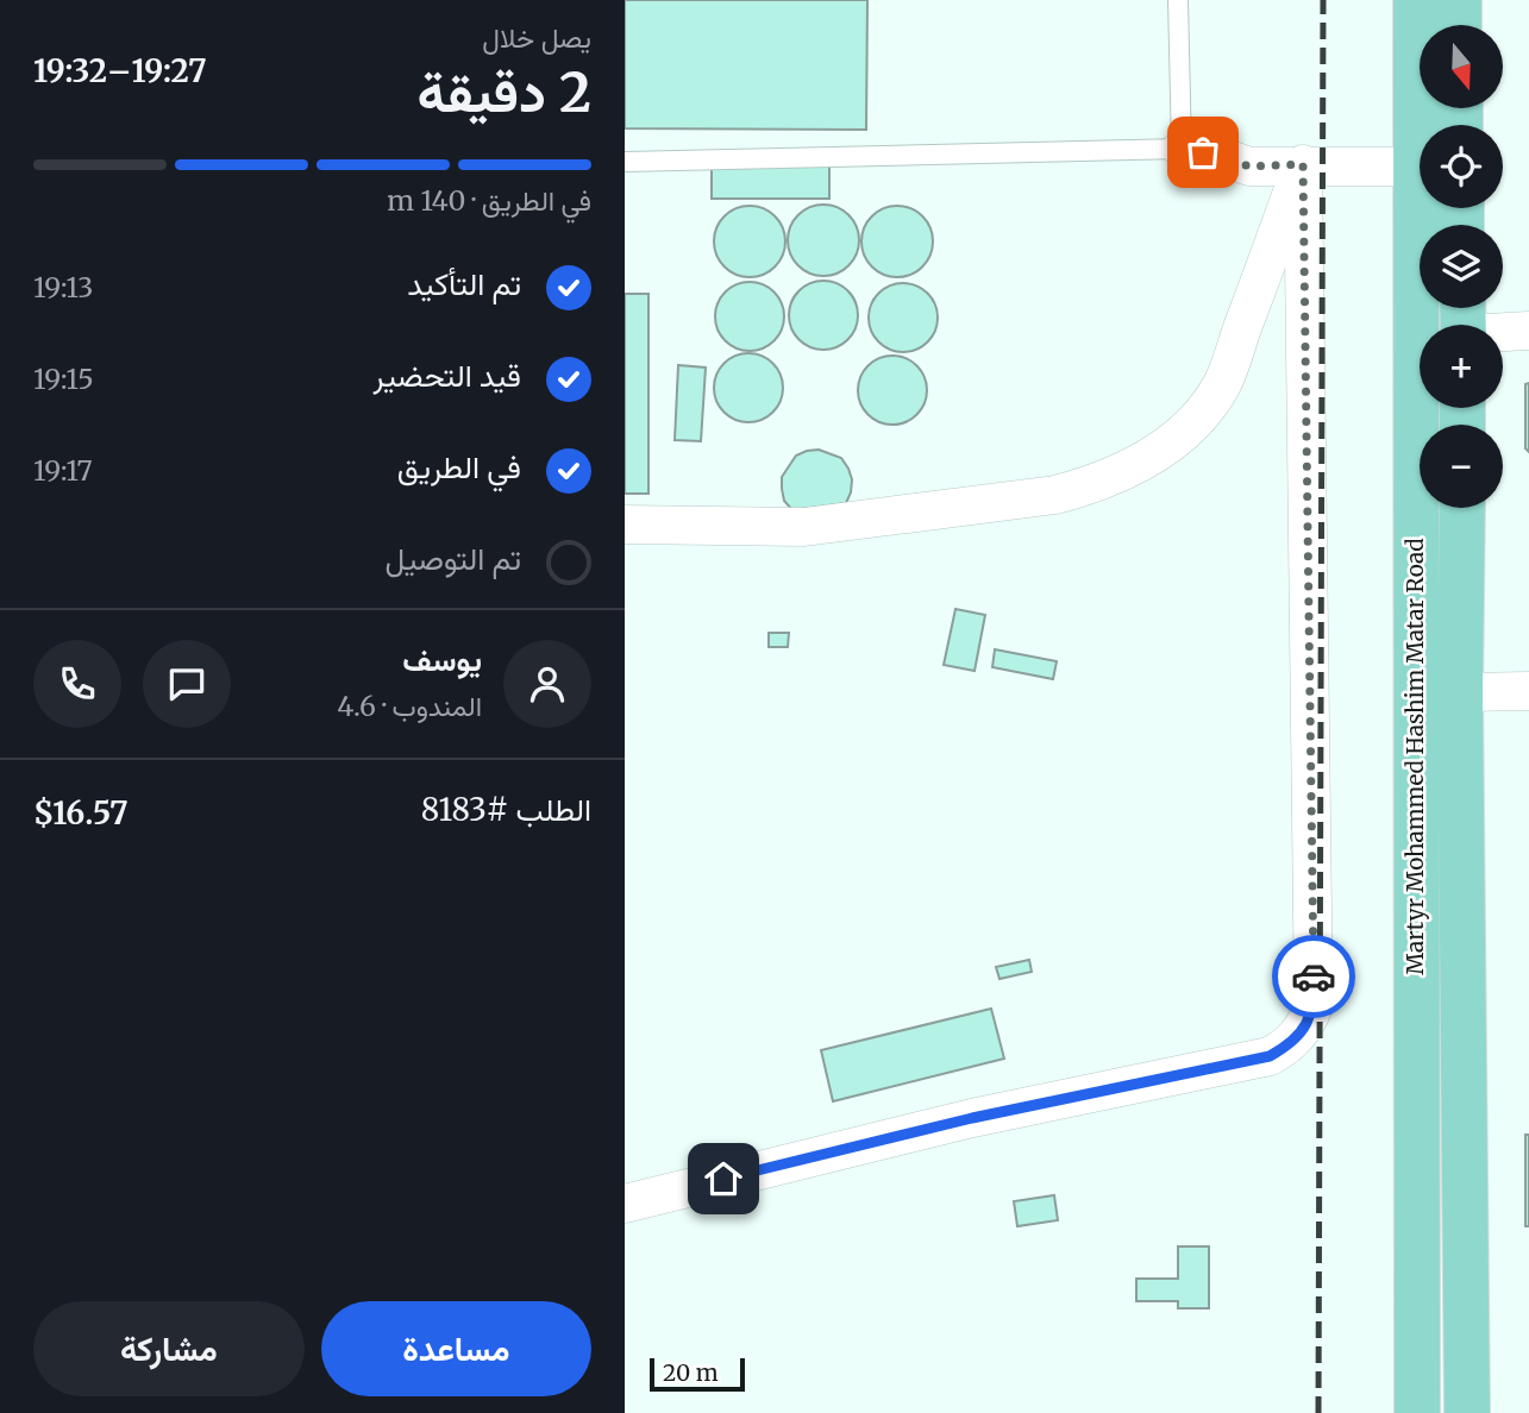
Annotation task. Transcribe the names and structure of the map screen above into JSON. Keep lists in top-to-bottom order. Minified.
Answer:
{"streets":{"main road":["Martyr Mohammed Hashim Matar Road"]},"scale_bar":"20 m","north":"bottom","page":{"heading":["2 دقيقة","يصل خلال","19:27–19:32"],"panel":["يوسف","المندوب · 4.6","الطلب #8183","$16.57"],"map_buttons":["+","−"],"bar":"في الطريق · 140 m","list":[["تم التأكيد","19:13"],["قيد التحضير","19:15"],["في الطريق","19:17"],"تم التوصيل"],"buttons":["مساعدة","مشاركة"],"scale":"20 m"}}
